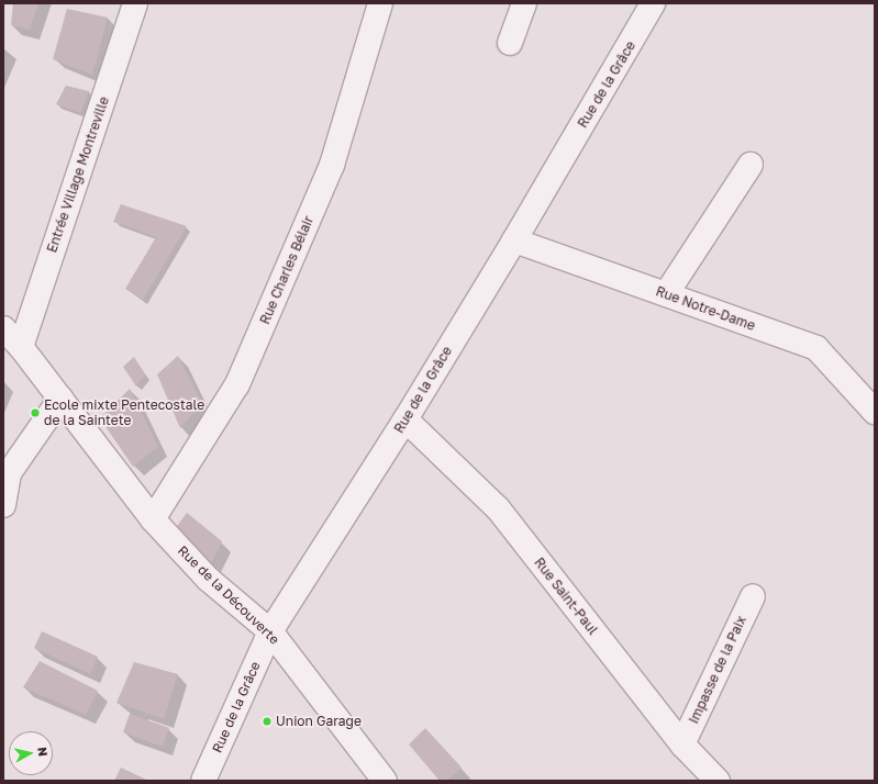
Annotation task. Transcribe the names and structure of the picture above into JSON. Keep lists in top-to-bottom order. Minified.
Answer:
{"streets":{"street":["Rue de la Grâce","Entrée Village Montreville","Rue Charles Bélair","Rue Notre-Dame","Rue de la Découverte","Rue Saint-Paul","Impasse de la Paix"]},"crossings":[["Rue de la Grâce","Rue Notre-Dame"],["Rue de la Grâce","Rue de la Découverte"],["Rue de la Grâce","Rue Saint-Paul"],["Entrée Village Montreville","Rue de la Découverte"],["Rue Charles Bélair","Rue de la Découverte"],["Rue Saint-Paul","Impasse de la Paix"]],"places":["Ecole mixte Pentecostale de la Saintete","Union Garage"],"north":"right"}
